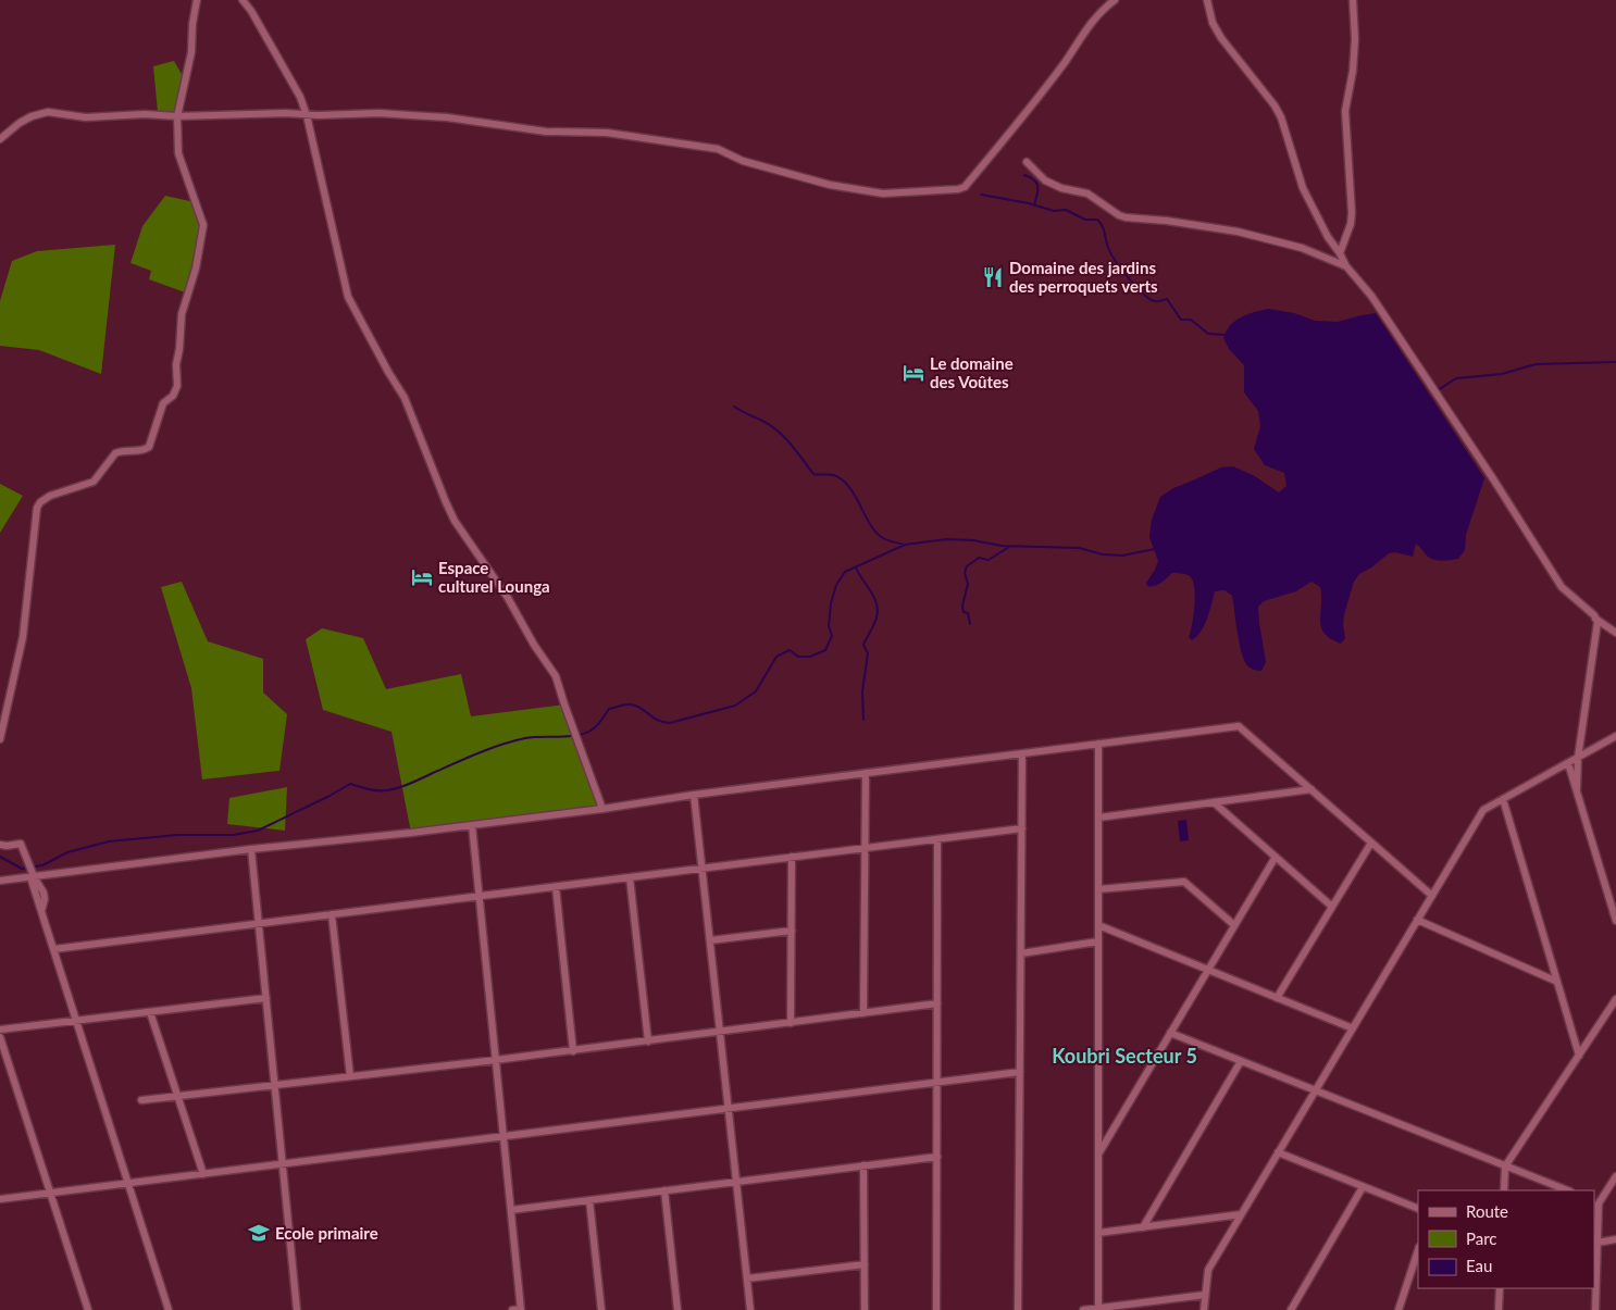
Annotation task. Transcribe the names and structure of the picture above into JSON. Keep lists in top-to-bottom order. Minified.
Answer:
{"districts":["Koubri Secteur 5"],"places":{"restaurant":["Domaine des jardins des perroquets verts"],"hotel":["Le domaine des Voûtes","Espace culturel Lounga"],"school or university":["Ecole primaire"]},"legend":["Route","Parc","Eau"]}
